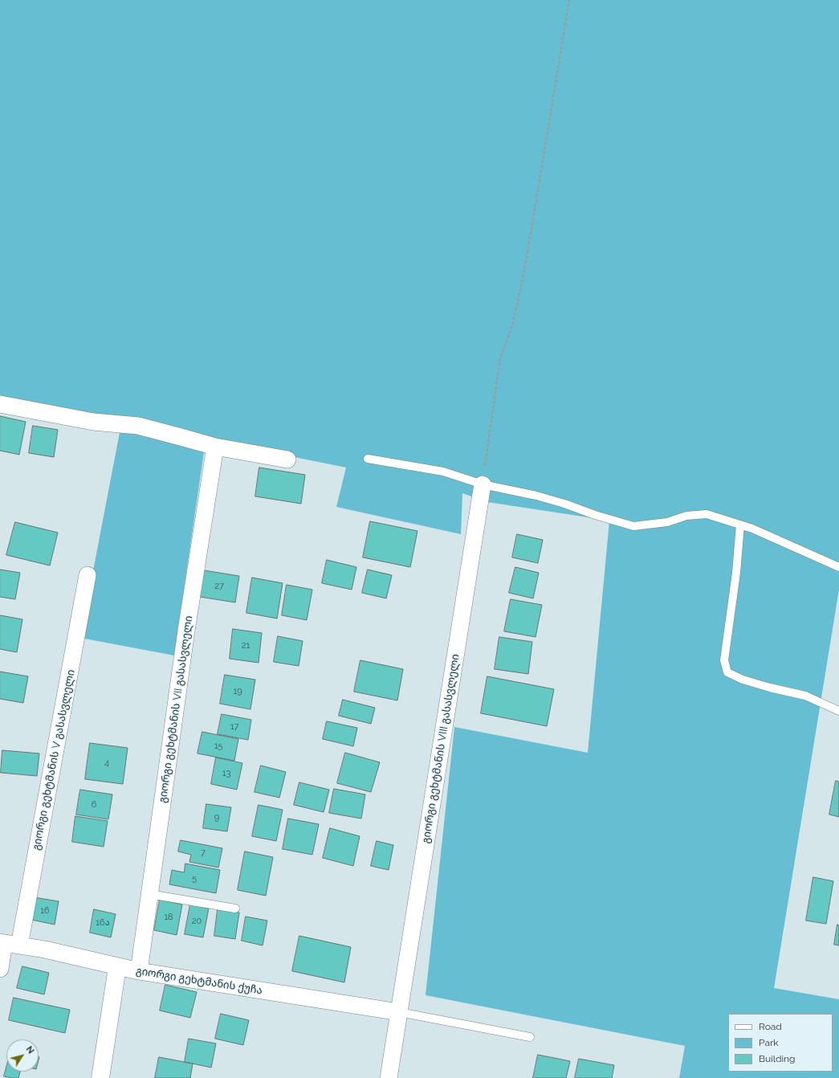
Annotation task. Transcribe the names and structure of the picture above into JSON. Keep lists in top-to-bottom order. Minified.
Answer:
{"streets":{"street":["გიორგი გეხტმანის VII გასასვლელი","გიორგი გეხტმანის VIII გასასვლელი","გიორგი გეხტმანის V გასასვლელი","გიორგი გეხტმანის ქუჩა"]},"crossings":[["გიორგი გეხტმანის VII გასასვლელი","გიორგი გეხტმანის ქუჩა"],["გიორგი გეხტმანის VIII გასასვლელი","გიორგი გეხტმანის ქუჩა"],["გიორგი გეხტმანის V გასასვლელი","გიორგი გეხტმანის ქუჩა"]],"house_numbers":["27","21","19","17","15","4","13","6","9","7","5","16","18","20","16ა"],"legend":["Road","Park","Building"],"north":"top right"}
